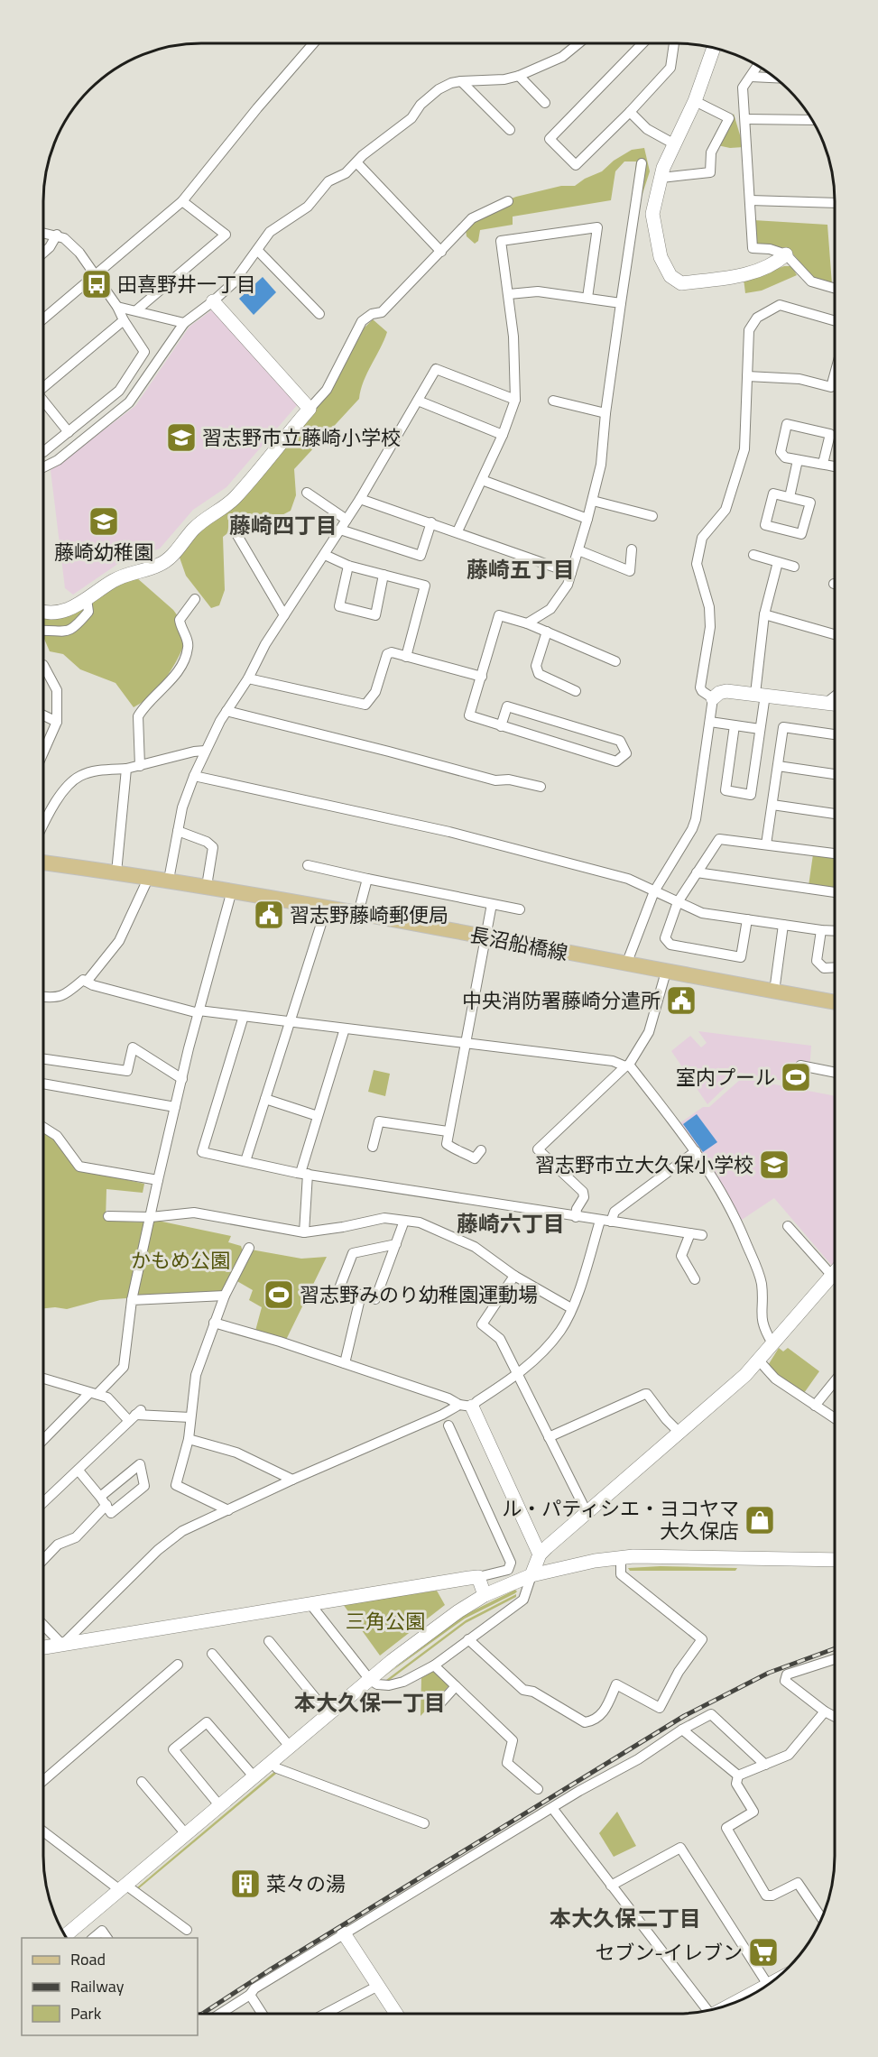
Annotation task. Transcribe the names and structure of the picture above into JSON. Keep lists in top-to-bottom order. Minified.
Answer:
{"streets":{"main road":["長沼船橋線"]},"districts":["藤崎四丁目","藤崎五丁目","藤崎六丁目","本大久保一丁目","本大久保二丁目"],"parks":["かもめ公園","三角公園"],"places":{"bus stop":["田喜野井一丁目"],"school or university":["習志野市立藤崎小学校","藤崎幼稚園","習志野市立大久保小学校"],"public building":["習志野藤崎郵便局","中央消防署藤崎分遣所"],"sports":["室内プール","習志野みのり幼稚園運動場"],"shop":["ル・パティシエ・ヨコヤマ 大久保店"],"building":["菜々の湯"],"supermarket":["セブン-イレブン"]},"legend":["Road","Railway","Park"]}
